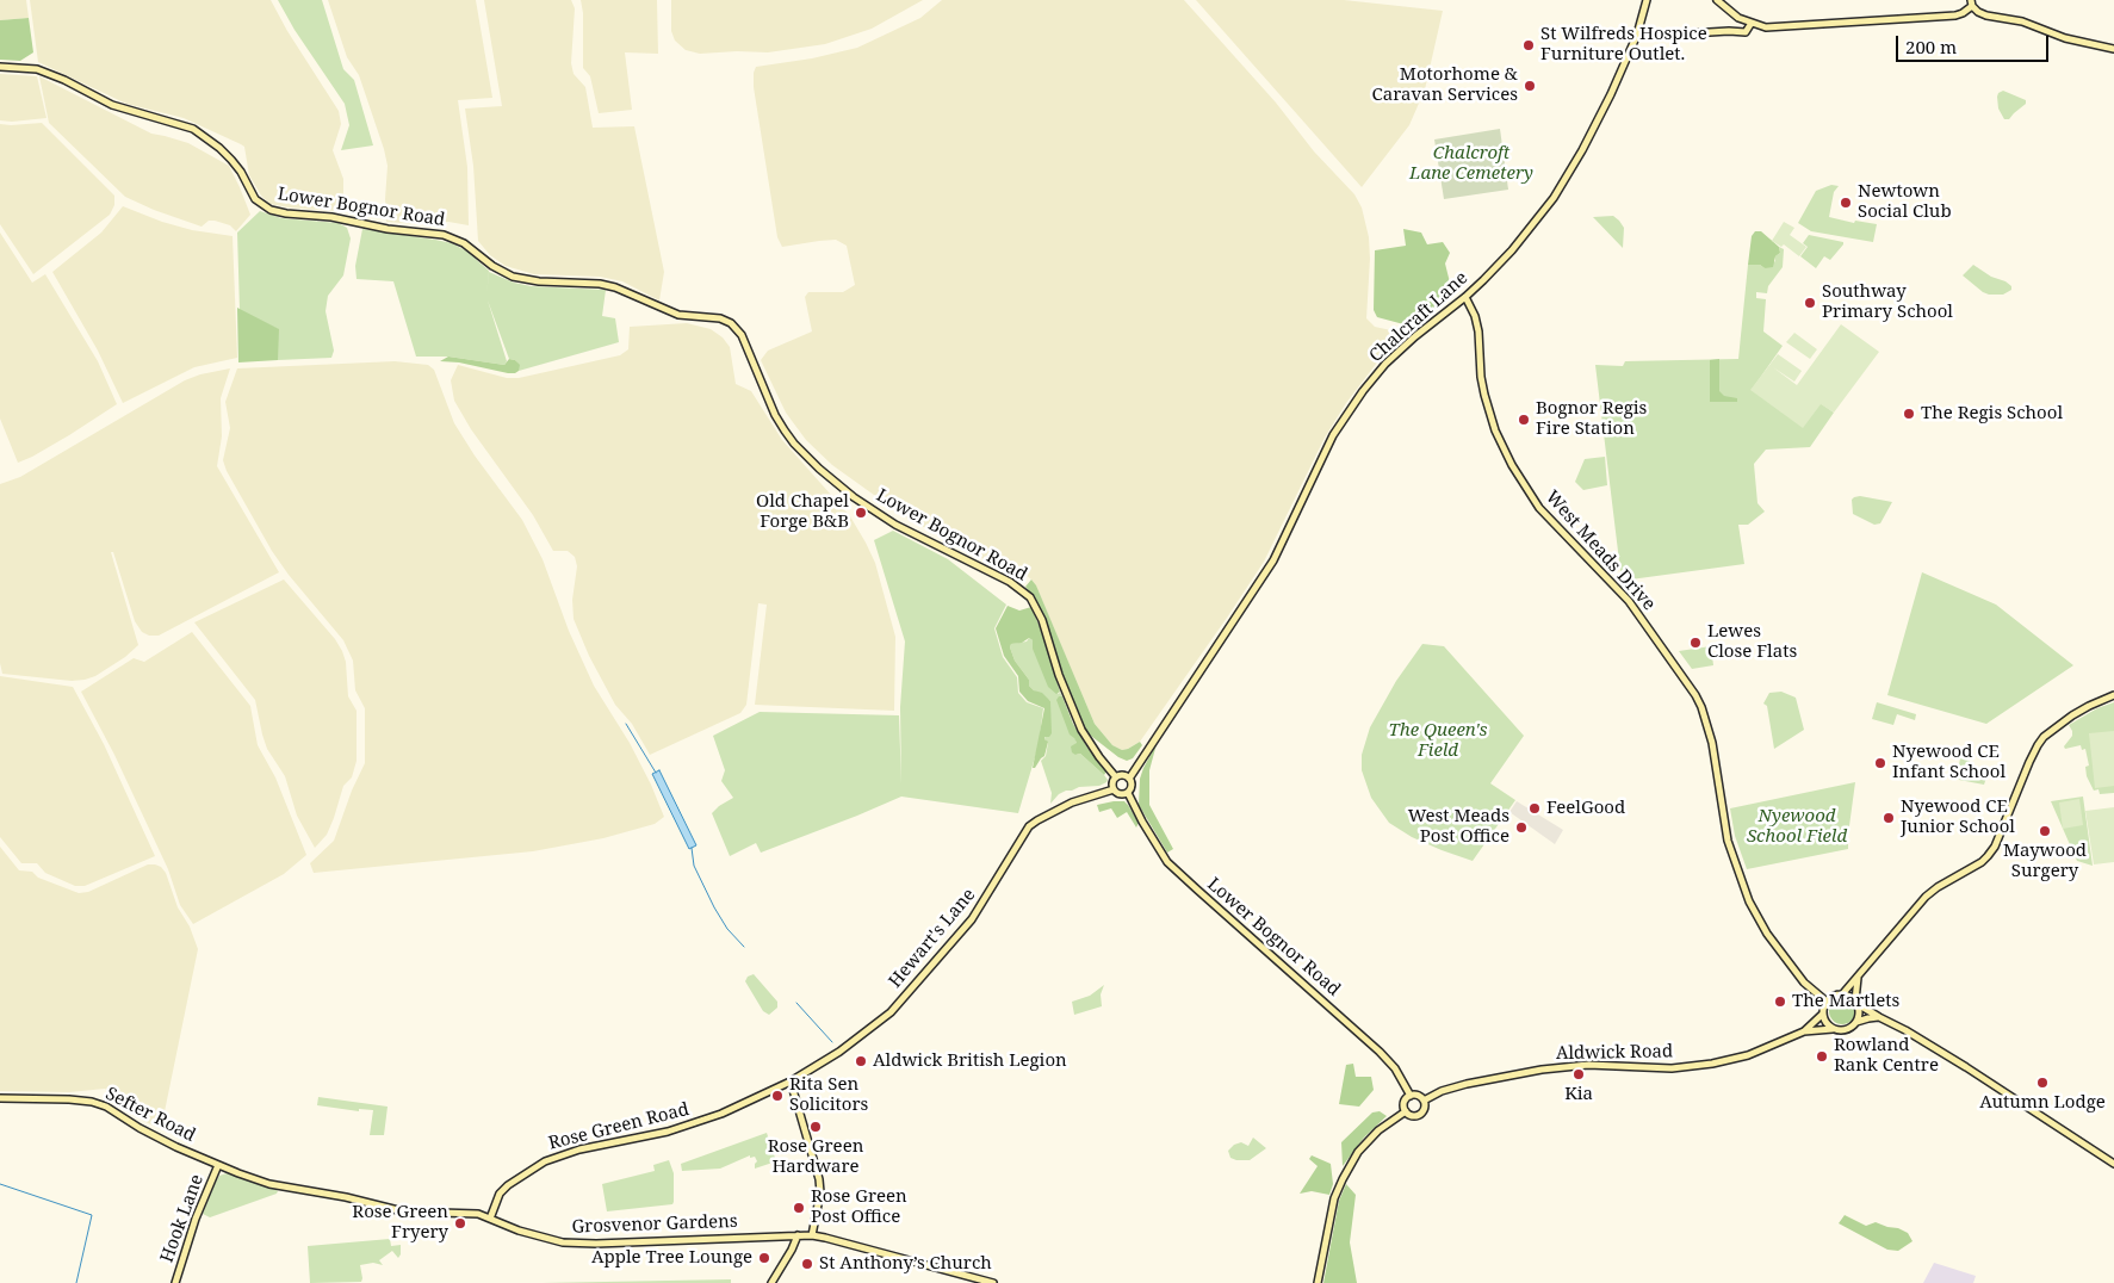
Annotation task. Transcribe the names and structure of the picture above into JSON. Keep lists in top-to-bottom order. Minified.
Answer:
{"streets":{"street":["Lower Bognor Road","Chalcraft Lane","West Meads Drive","Hewart's Lane","Aldwick Road","Sefter Road","Rose Green Road","Hook Lane","Grosvenor Gardens"]},"crossings":[["Lower Bognor Road","Chalcraft Lane"],["Lower Bognor Road","Hewart's Lane"],["Lower Bognor Road","Aldwick Road"],["Chalcraft Lane","West Meads Drive"],["Chalcraft Lane","Hewart's Lane"],["Hewart's Lane","Rose Green Road"],["Sefter Road","Rose Green Road"],["Sefter Road","Hook Lane"],["Sefter Road","Grosvenor Gardens"],["Rose Green Road","Grosvenor Gardens"]],"parks":["Chalcroft Lane Cemetery","The Queen's Field","Nyewood School Field"],"places":["St Wilfreds Hospice Furniture Outlet.","Motorhome & Caravan Services","Newtown Social Club","Southway Primary School","The Regis School","Bognor Regis Fire Station","Old Chapel Forge B&B","Lewes Close Flats","Nyewood CE Infant School","FeelGood","Nyewood CE Junior School","West Meads Post Office","Maywood Surgery","The Martlets","Rowland Rank Centre","Aldwick British Legion","Kia","Autumn Lodge","Rita Sen Solicitors","Rose Green Hardware","Rose Green Post Office","Rose Green Fryery","Apple Tree Lounge","St Anthony’s Church"],"scale_bar":"200 m"}
